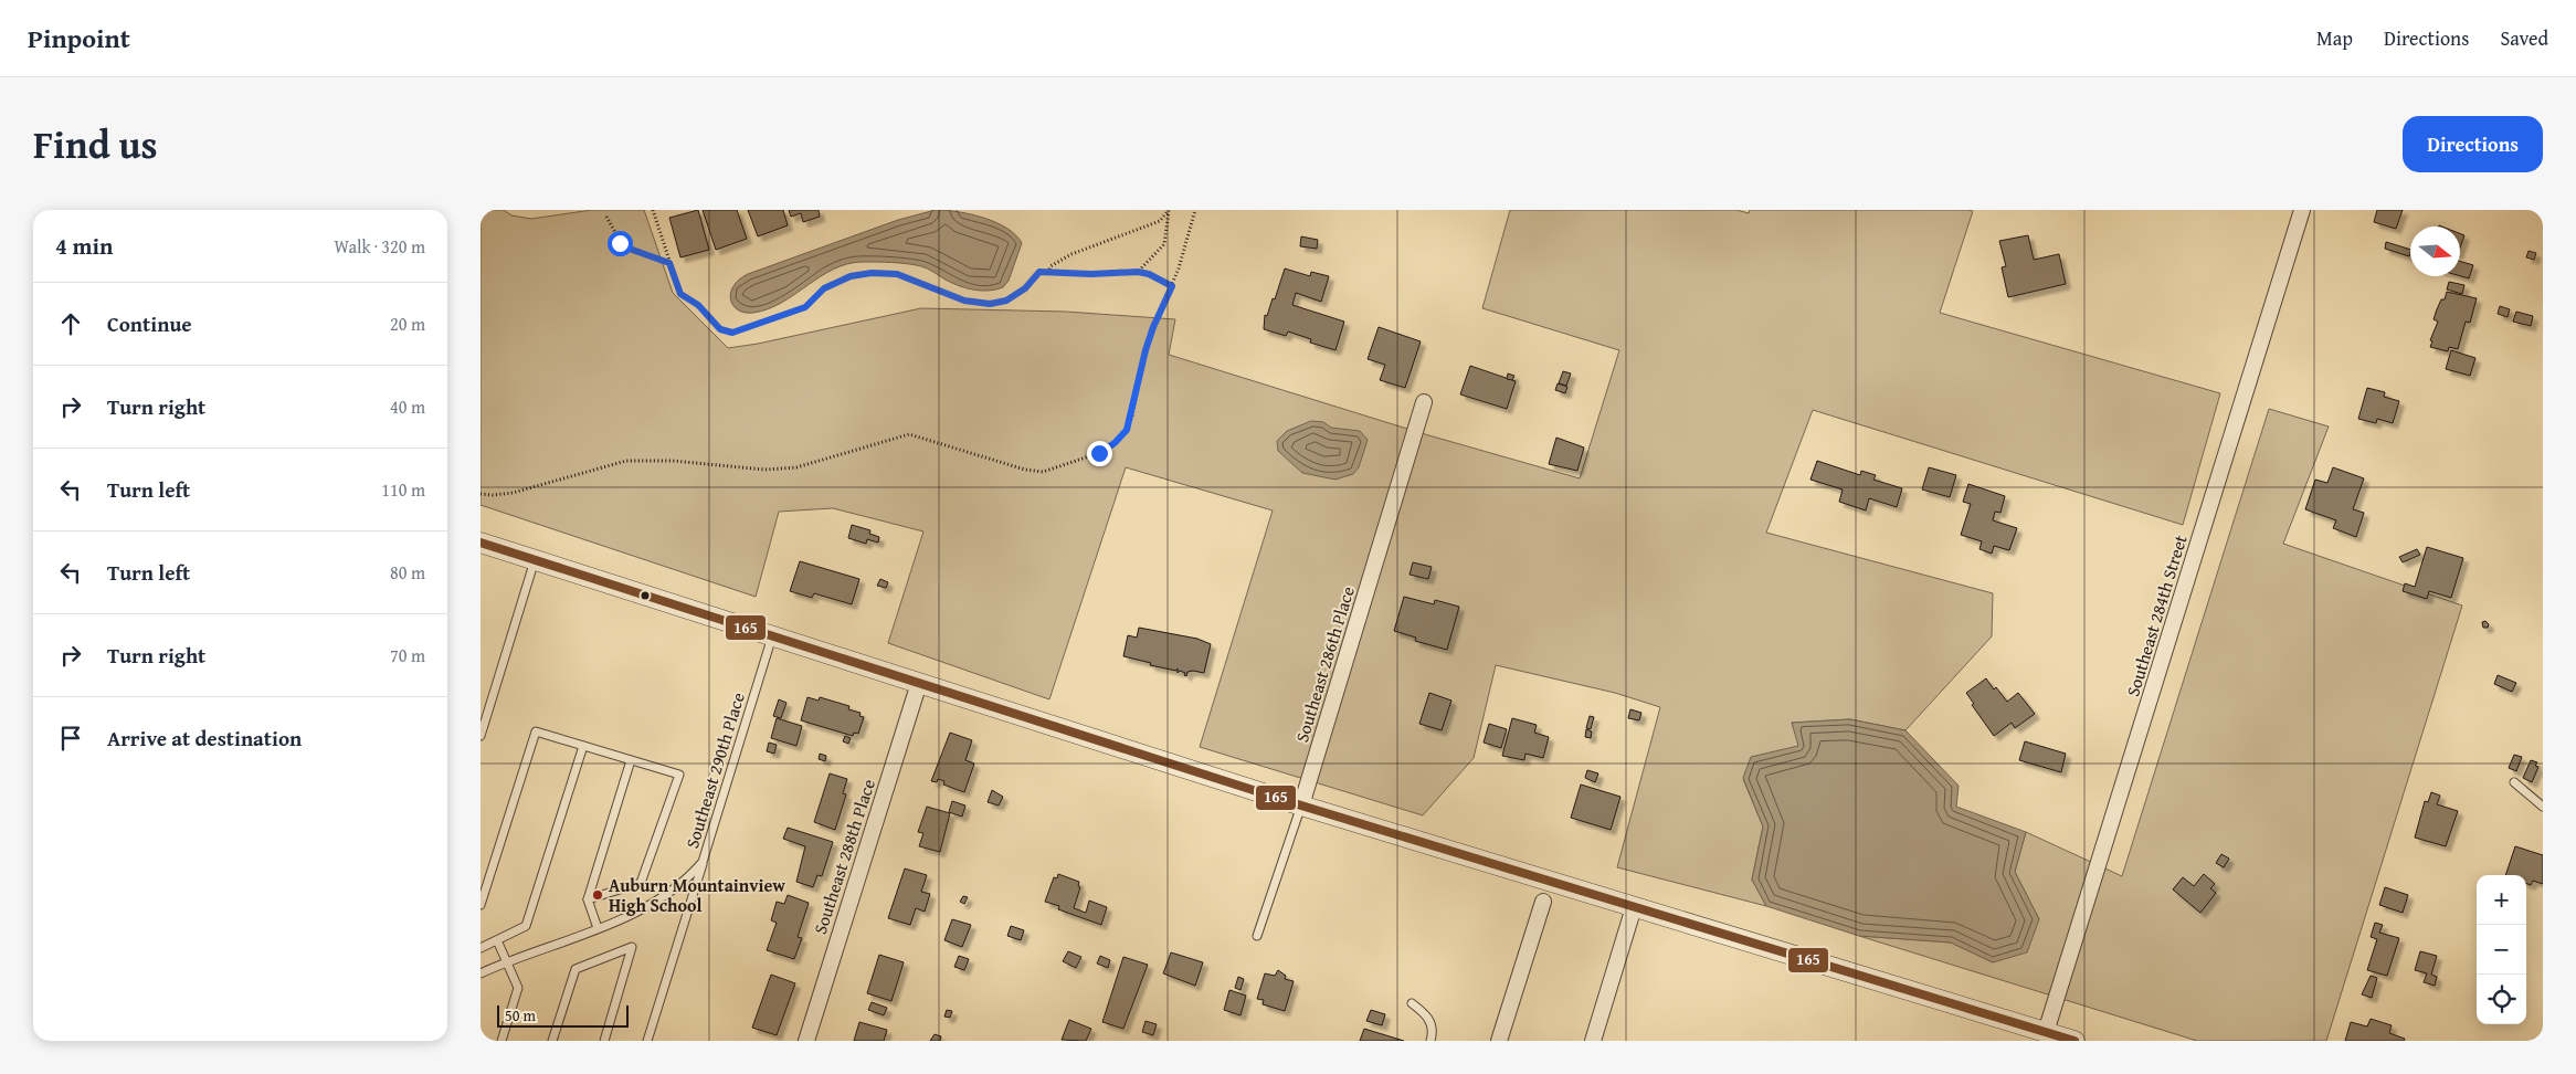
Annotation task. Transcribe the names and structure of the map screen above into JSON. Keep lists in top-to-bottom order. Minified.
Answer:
{"streets":{"street":["Southeast 284th Street","Southeast 286th Place","Southeast 288th Place"],"lane":["Southeast 290th Place"]},"places":["Auburn Mountainview High School"],"lines":["transit line 165"],"scale_bar":"50 m","north":"right","page":{"header":"Pinpoint","nav":["Map","Directions","Saved"],"title":"Find us","buttons":"Directions","heading":["4 min","Walk · 320 m"],"list":[["Continue","20 m"],["Turn right","40 m"],["Turn left","110 m"],["Turn left","80 m"],["Turn right","70 m"],"Arrive at destination"],"map_buttons":["+","−"],"scale":"50 m"}}
